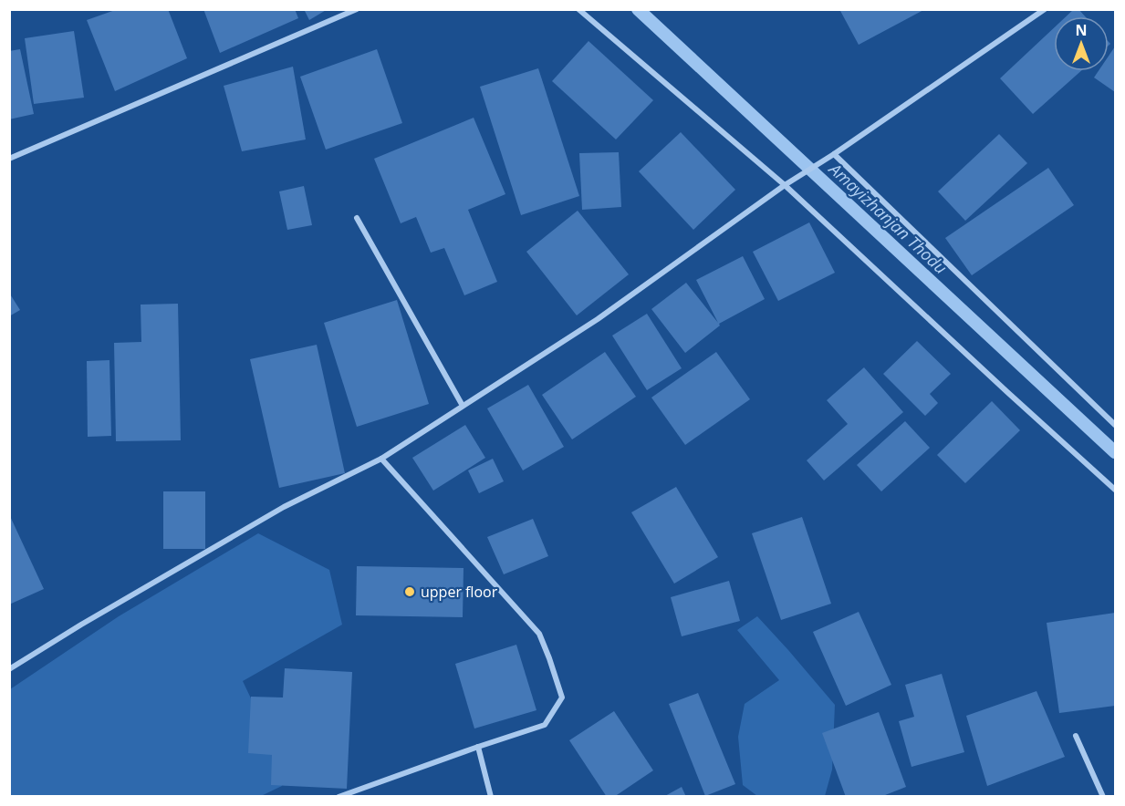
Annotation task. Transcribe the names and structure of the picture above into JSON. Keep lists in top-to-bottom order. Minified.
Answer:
{"water":["Amayizhanjan Thodu"],"places":["upper floor"],"north":"top"}
